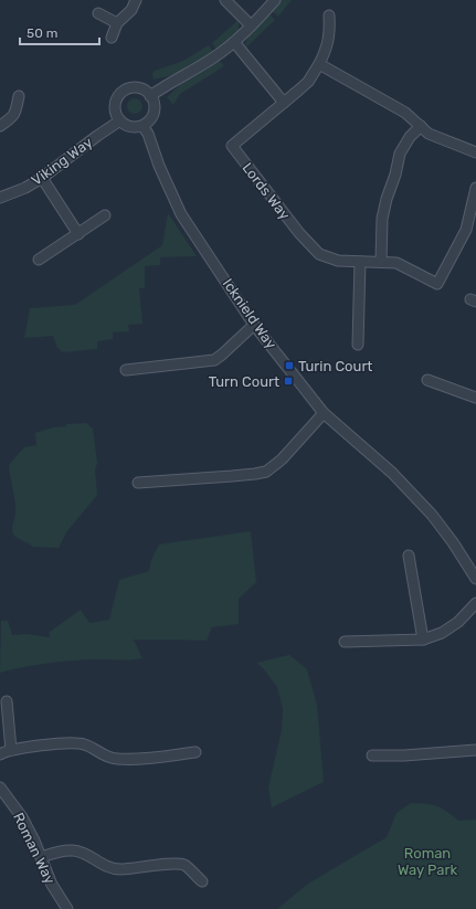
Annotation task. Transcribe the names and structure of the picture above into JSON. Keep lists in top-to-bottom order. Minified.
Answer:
{"streets":{"street":["Viking Way","Lords Way","Icknield Way","Roman Way"]},"crossings":[["Viking Way","Icknield Way"]],"parks":["Roman Way Park"],"places":{"transit":["Turin Court","Turn Court"]},"scale_bar":"50 m"}
